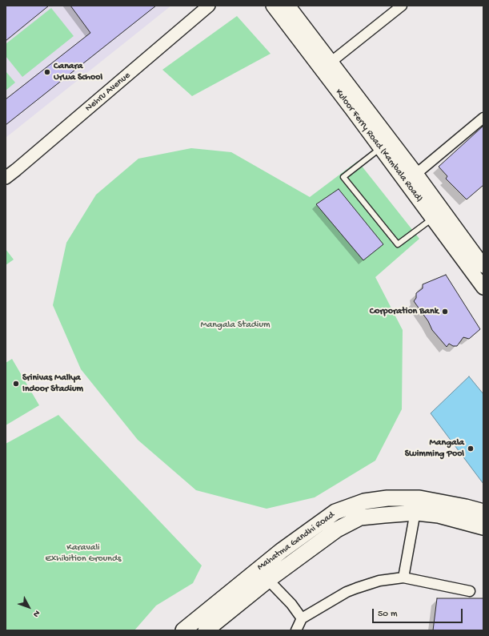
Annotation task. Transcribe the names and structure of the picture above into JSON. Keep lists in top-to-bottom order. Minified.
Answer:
{"streets":{"main road":["Kuloor Ferry Road (Kambala Road)","Mahatma Gandhi Road"],"street":["Nehru Avenue"]},"parks":["Mangala Stadium","Karavali Exhibition Grounds"],"places":["Canara Urwa School","Corporation Bank","Srinivas Mallya Indoor Stadium","Mangala Swimming Pool"],"scale_bar":"50 m","north":"bottom right"}
